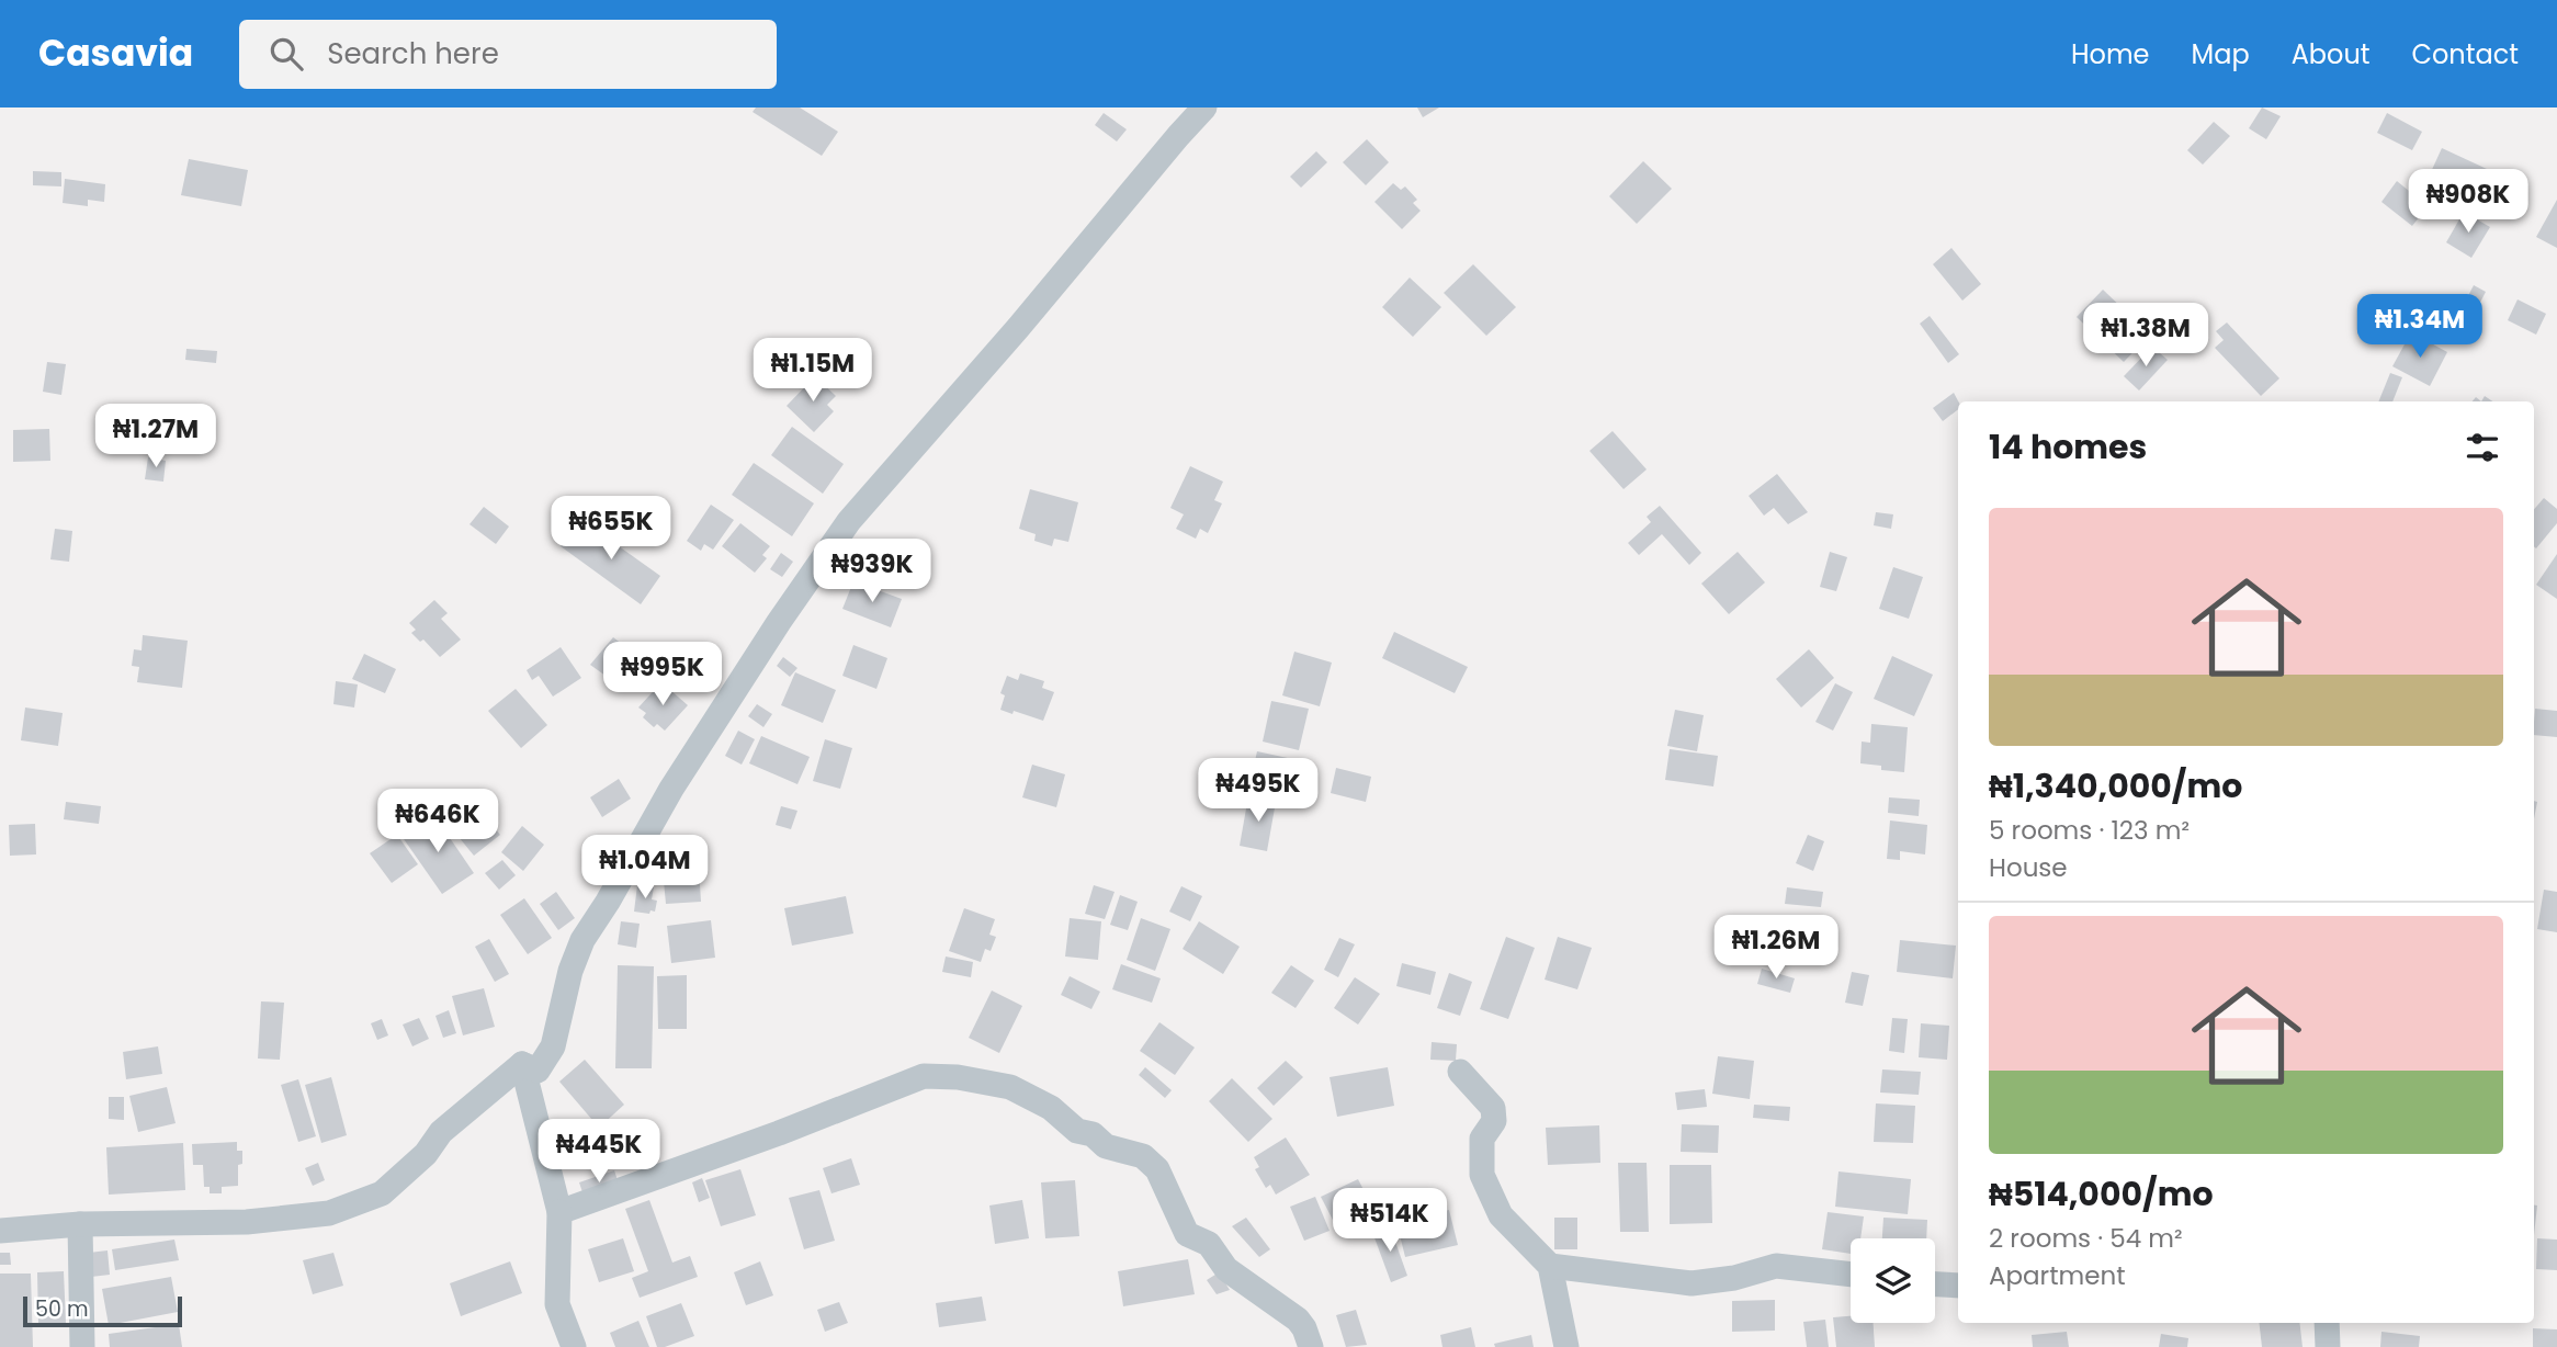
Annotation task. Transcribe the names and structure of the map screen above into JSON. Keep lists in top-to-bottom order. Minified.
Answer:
{"scale_bar":"50 m","page":{"header":"Casavia","search":"Search here","nav":["Home","Map","About","Contact"],"price":["₦908K","₦1.34M","₦1.38M","₦1.15M","₦1.27M","₦655K","₦939K","₦995K","₦495K","₦646K","₦1.04M","₦1.26M","₦445K","₦514K"],"heading":"14 homes","list":[{"name":"₦1,340,000/mo","note":"5 rooms · 123 m² · House"},{"name":"₦514,000/mo","note":"2 rooms · 54 m² · Apartment"}],"scale":"50 m"}}
